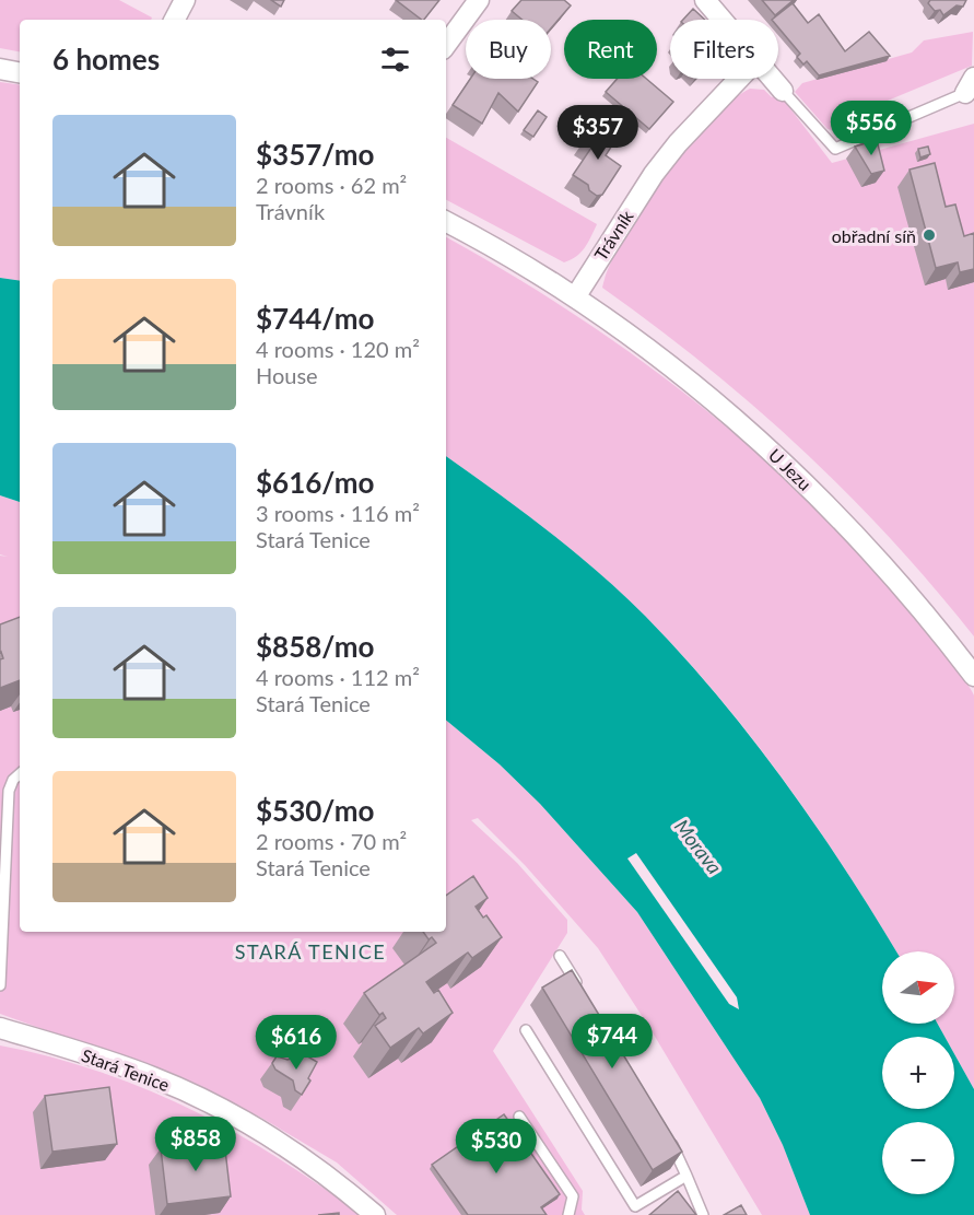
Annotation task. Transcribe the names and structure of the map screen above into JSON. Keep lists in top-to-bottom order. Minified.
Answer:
{"streets":{"street":["Trávník","U Jezu","Stará Tenice"]},"crossings":[["Trávník","U Jezu"]],"districts":["STARÁ TENICE"],"water":["Morava"],"places":["obřadní síň"],"north":"right","page":{"chip":["Buy","Rent","Filters"],"heading":"6 homes","list":[{"name":"$357/mo","note":"2 rooms · 62 m² · Trávník"},{"name":"$744/mo","note":"4 rooms · 120 m² · House"},{"name":"$616/mo","note":"3 rooms · 116 m² · Stará Tenice"},{"name":"$858/mo","note":"4 rooms · 112 m² · Stará Tenice"},{"name":"$530/mo","note":"2 rooms · 70 m² · Stará Tenice"}],"price":["$556","$357","$744","$616","$858","$530"],"map_buttons":["+","−"]}}
